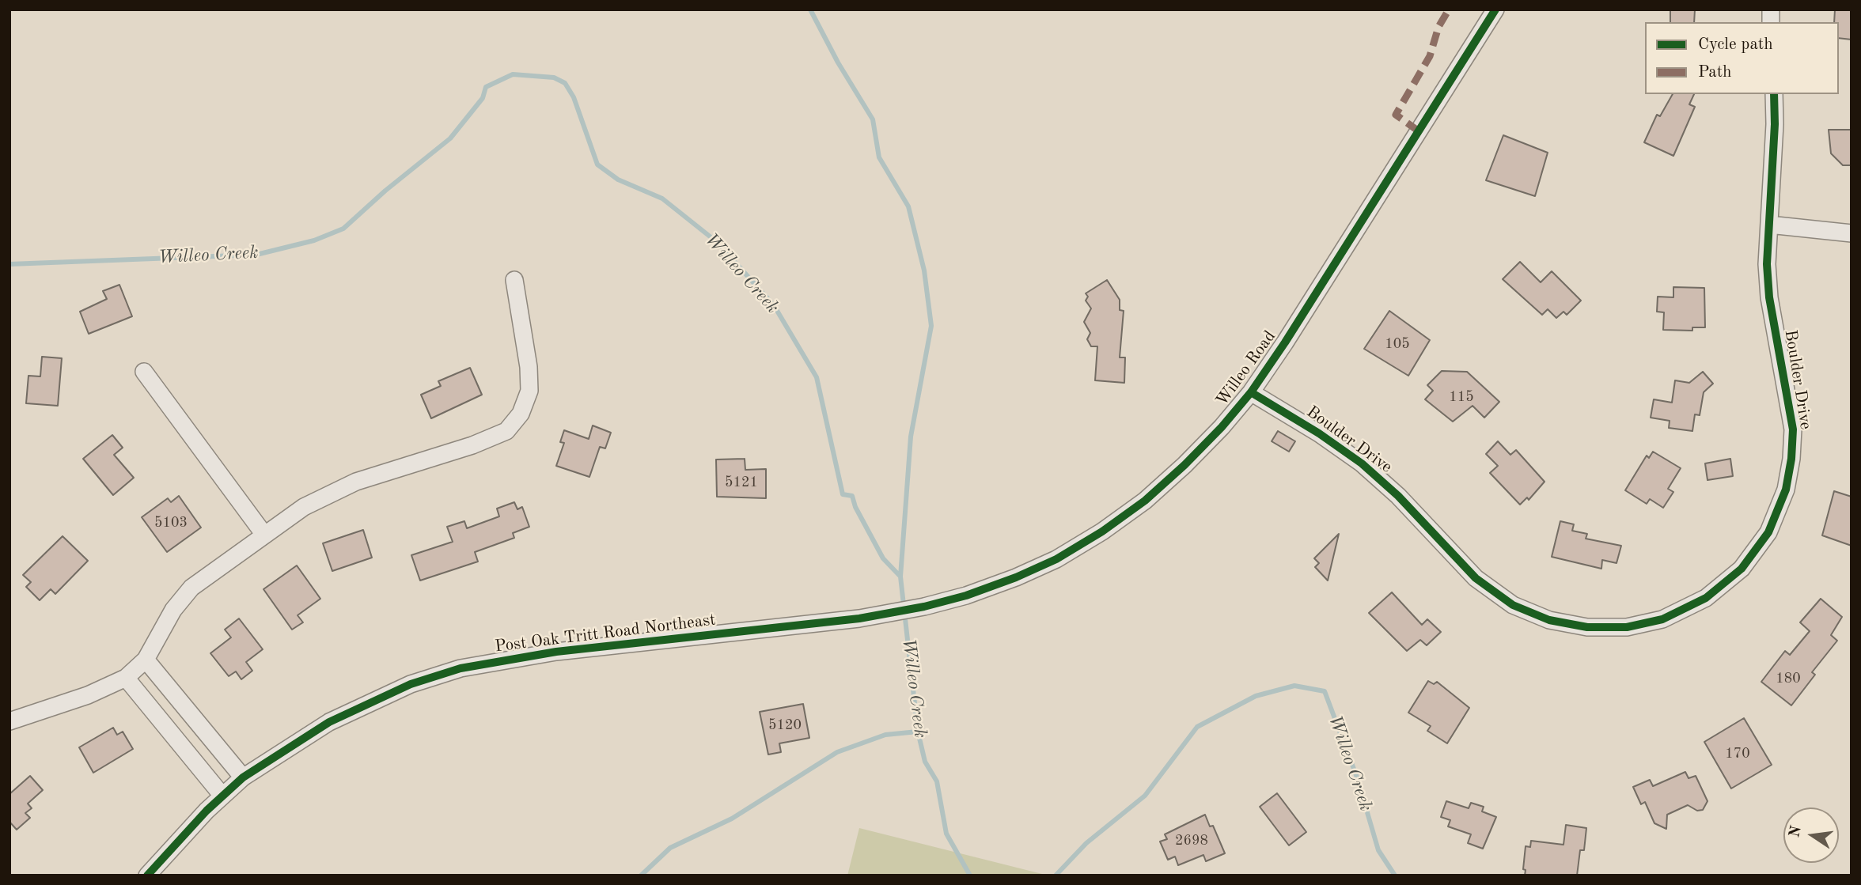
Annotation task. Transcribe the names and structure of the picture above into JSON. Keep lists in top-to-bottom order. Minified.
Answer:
{"streets":{"street":["Willeo Road","Boulder Drive","Post Oak Tritt Road Northeast"]},"crossings":[["Willeo Road","Boulder Drive"],["Willeo Road","Post Oak Tritt Road Northeast"]],"water":["Willeo Creek"],"house_numbers":["105","115","5121","5103","180","5120","170","2698"],"legend":["Cycle path","Path"],"north":"left"}
